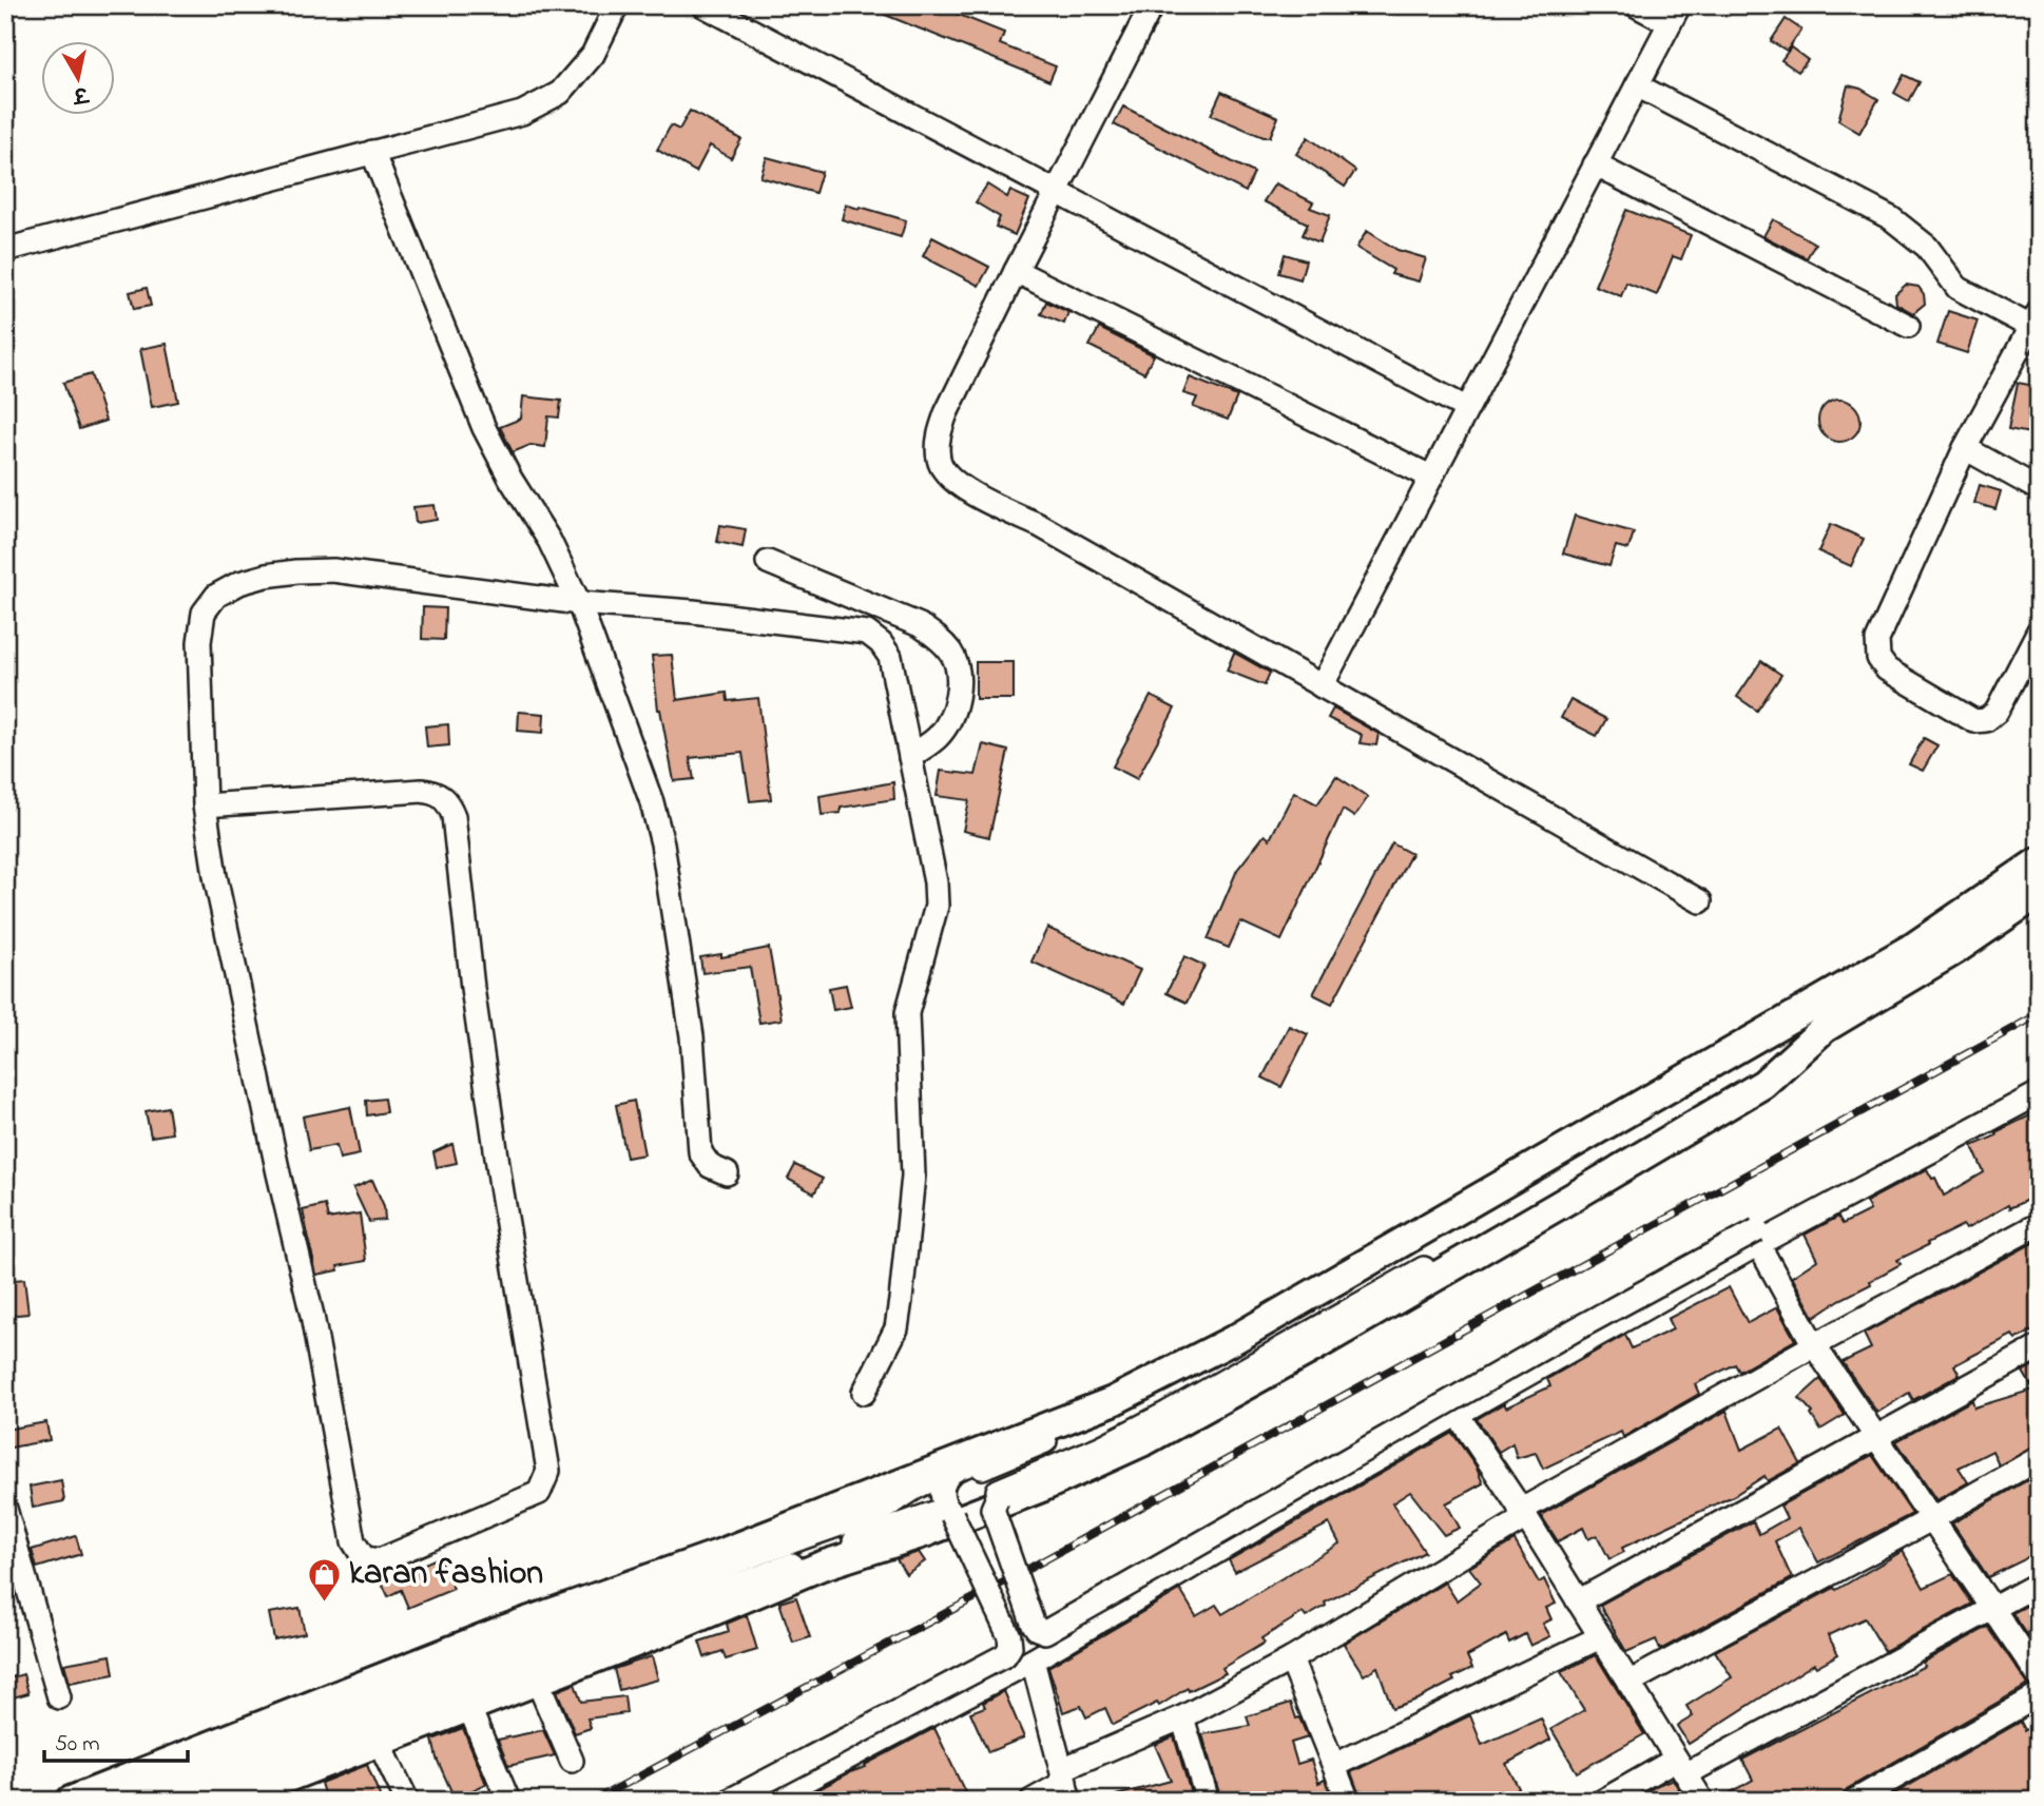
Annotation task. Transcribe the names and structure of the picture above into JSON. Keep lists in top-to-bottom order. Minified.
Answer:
{"places":{"shop":["karan fashion"]},"scale_bar":"50 m","north":"bottom"}
